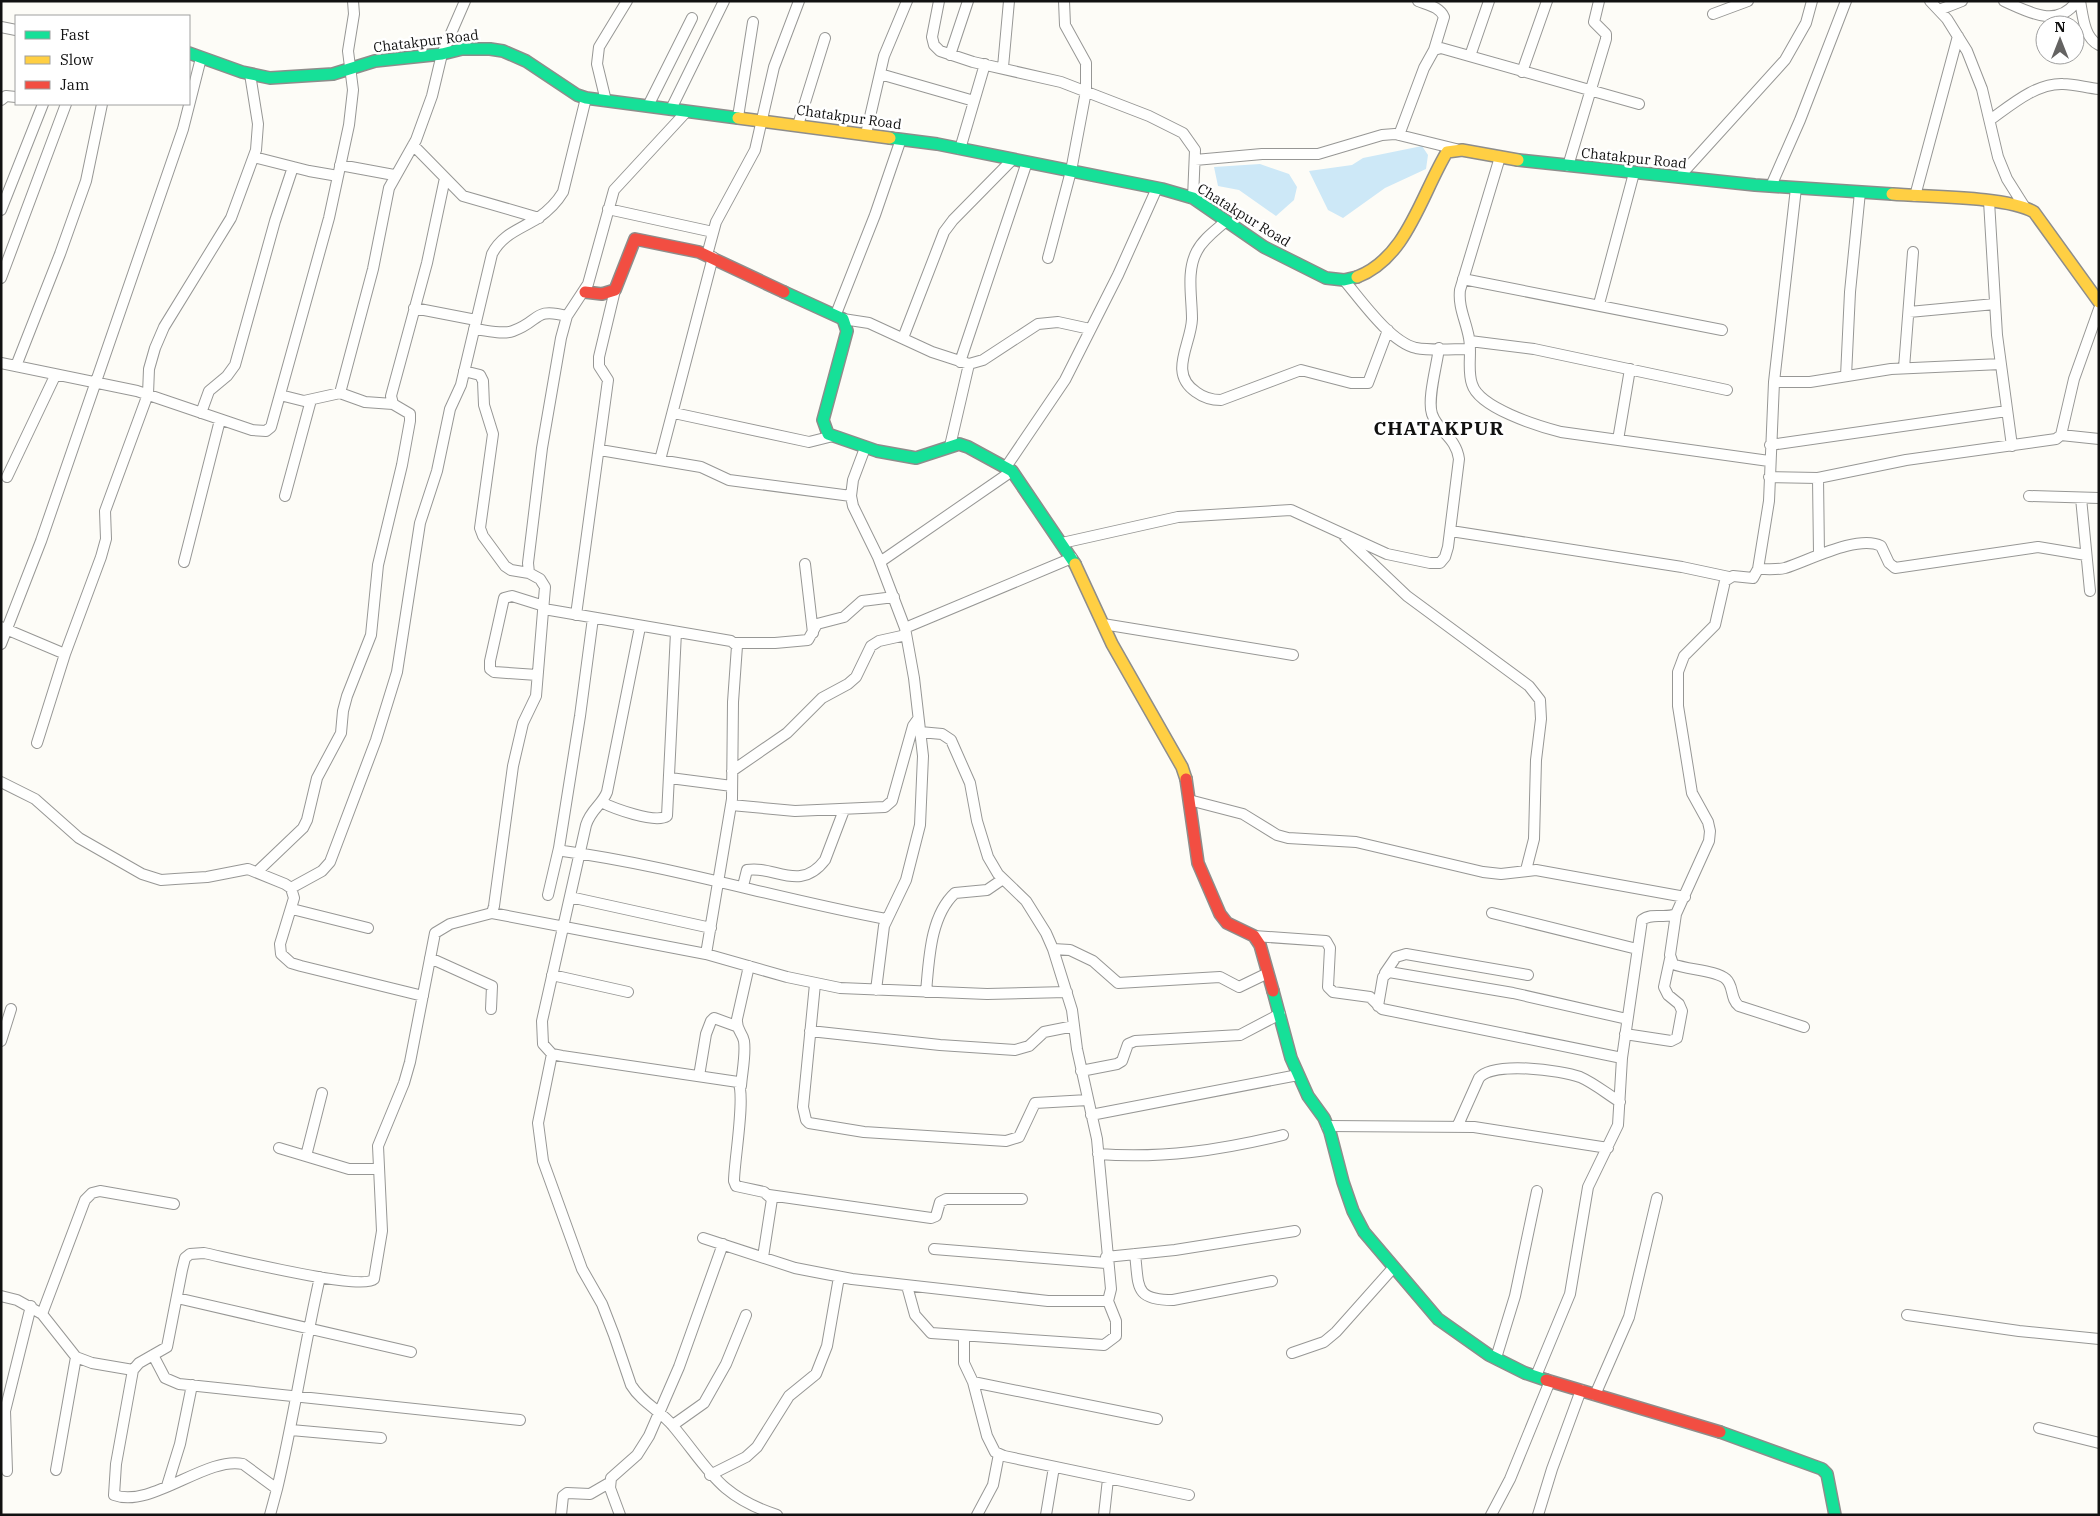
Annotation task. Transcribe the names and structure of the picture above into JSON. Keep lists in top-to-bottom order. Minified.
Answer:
{"streets":{"street":["Chatakpur Road"]},"districts":["CHATAKPUR"],"legend":["Fast","Slow","Jam"],"north":"top"}
